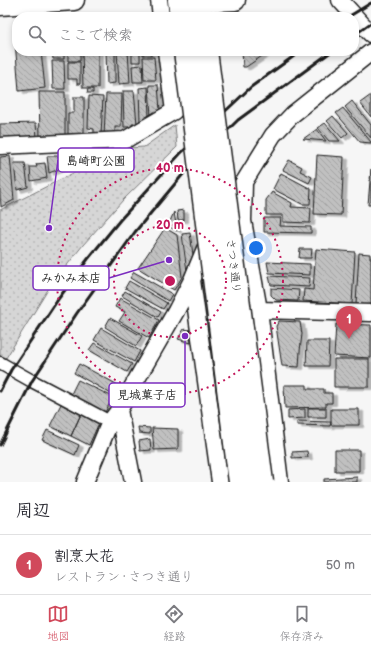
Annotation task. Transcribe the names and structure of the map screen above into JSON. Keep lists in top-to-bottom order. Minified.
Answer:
{"streets":{"highway":["さつき通り"]},"places":["島崎町公園","みかみ本店","見城菓子店"],"page":{"search":"ここで検索","pins":"1","heading":"周辺","list":[{"mark":"1","name":"割烹大花","note":"レストラン · さつき通り","value":"50 m"}],"nav":["地図","経路","保存済み"]},"rings":["40 m","20 m"]}
